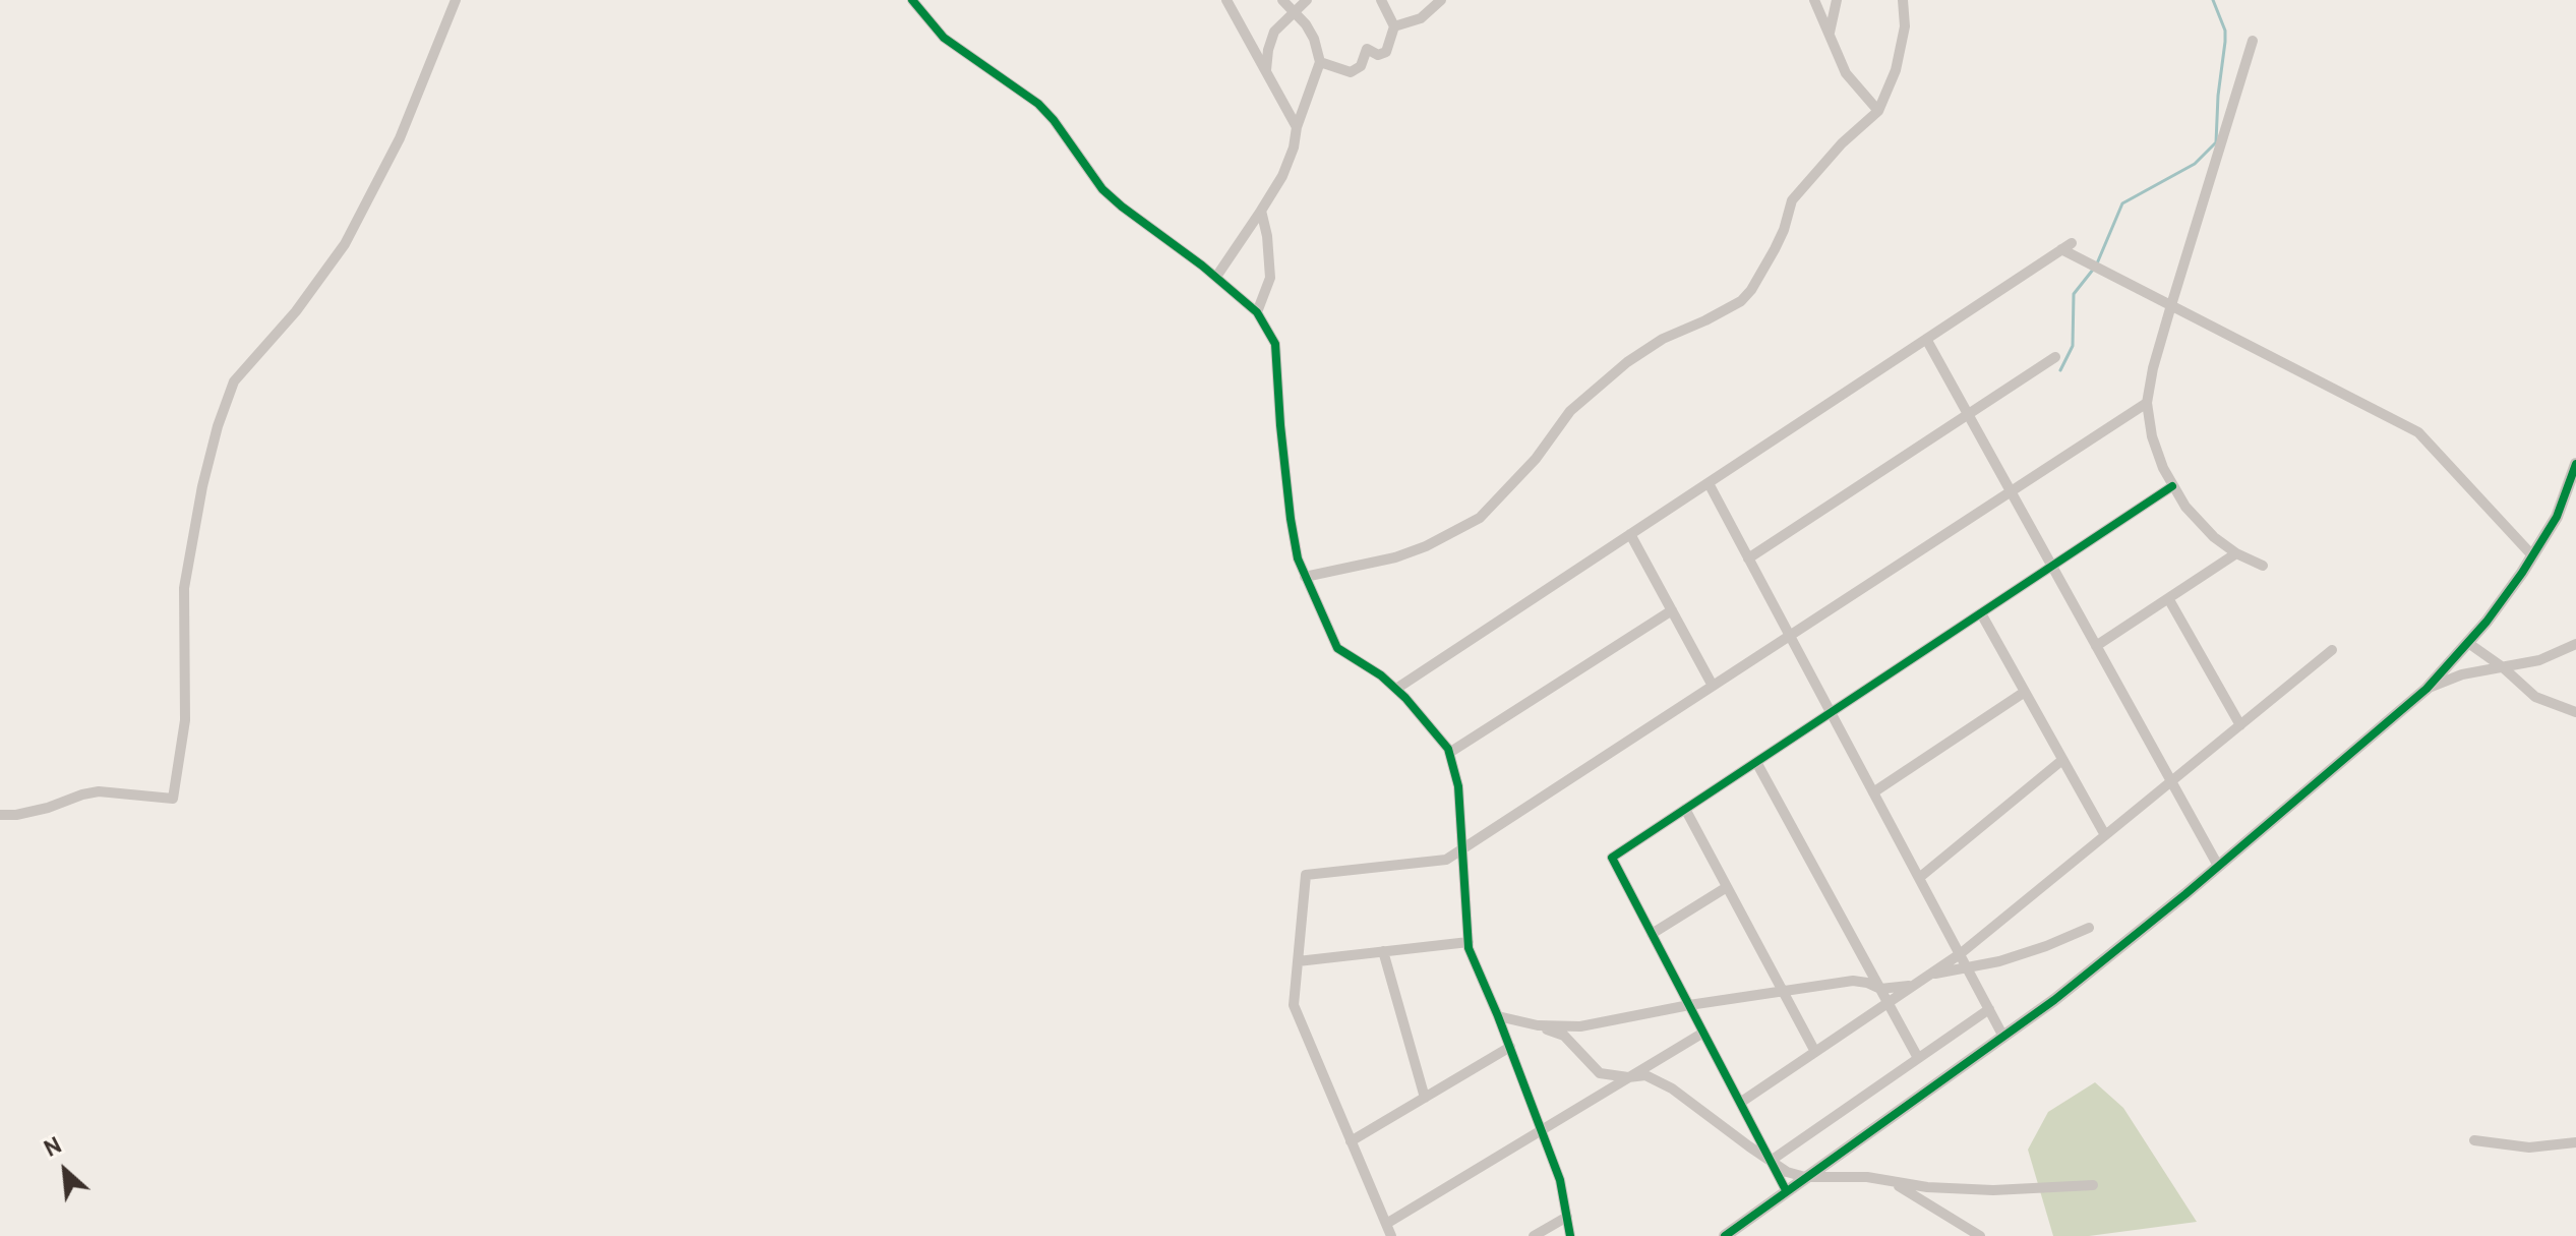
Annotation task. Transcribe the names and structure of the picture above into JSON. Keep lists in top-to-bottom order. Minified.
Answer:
{"north":"top left"}
